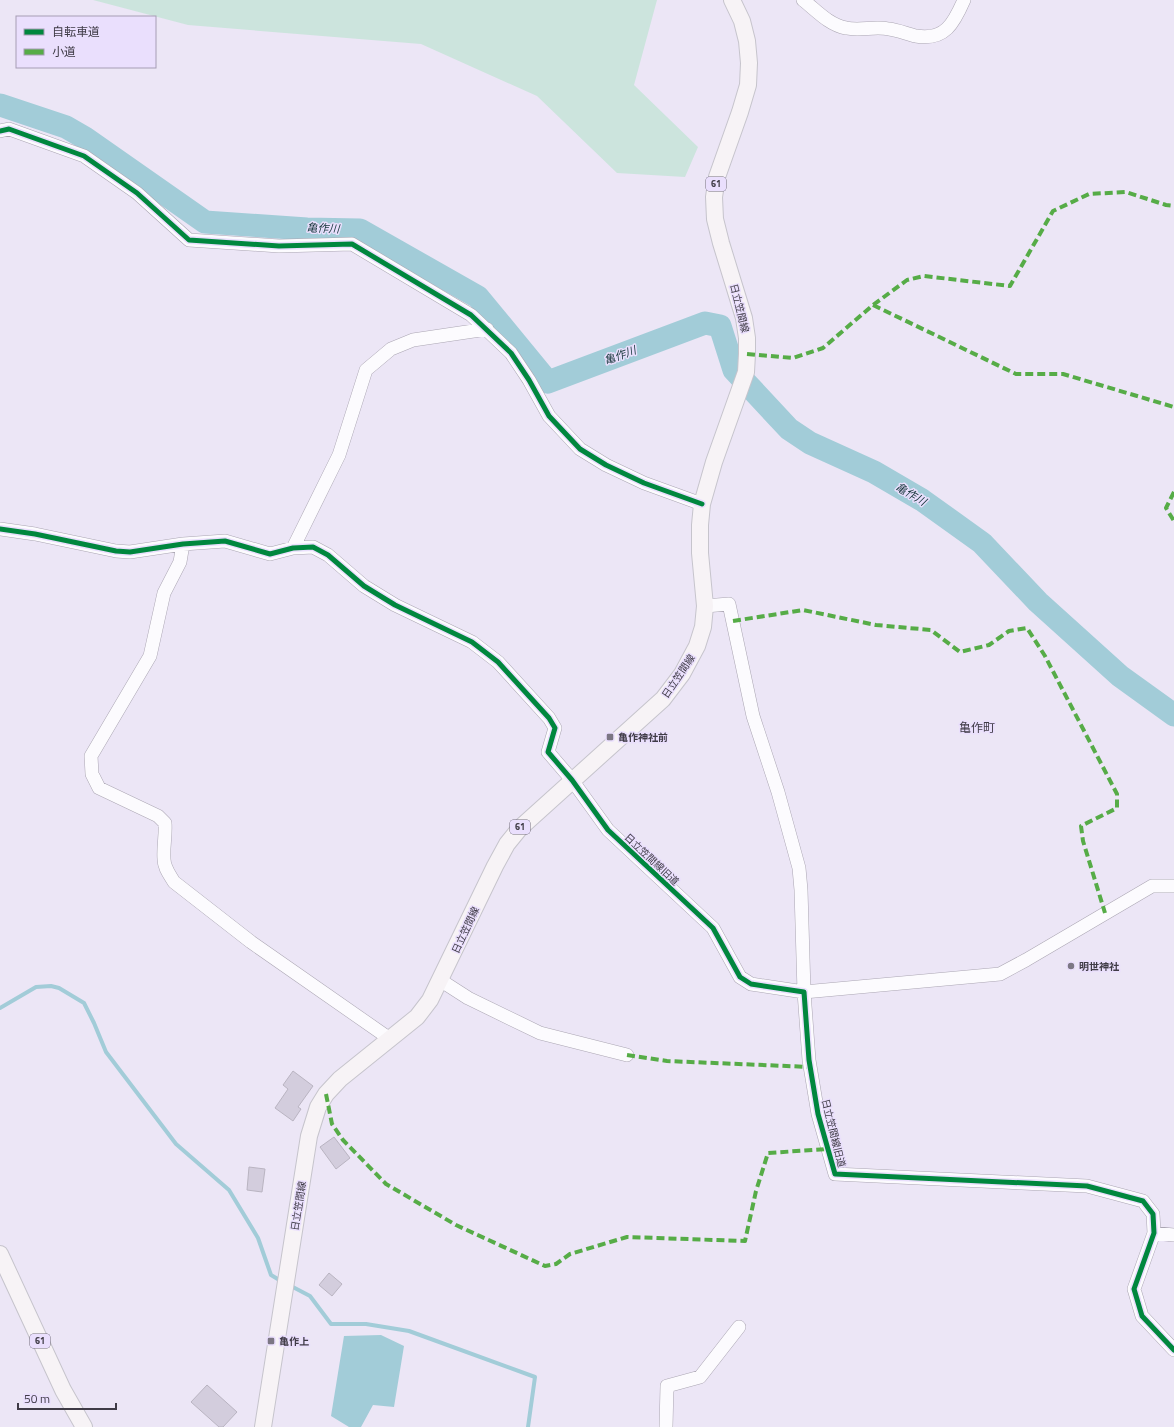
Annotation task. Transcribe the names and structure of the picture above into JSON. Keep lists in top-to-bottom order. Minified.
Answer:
{"streets":{"main road":["61","日立笠間線"],"street":["日立笠間線旧道"]},"crossings":[["日立笠間線","日立笠間線旧道"]],"districts":["亀作町"],"water":["亀作川"],"places":{"transit":["亀作神社前","亀作上"],"other":["明世神社"]},"legend":["自転車道","小道"],"scale_bar":"50 m"}
